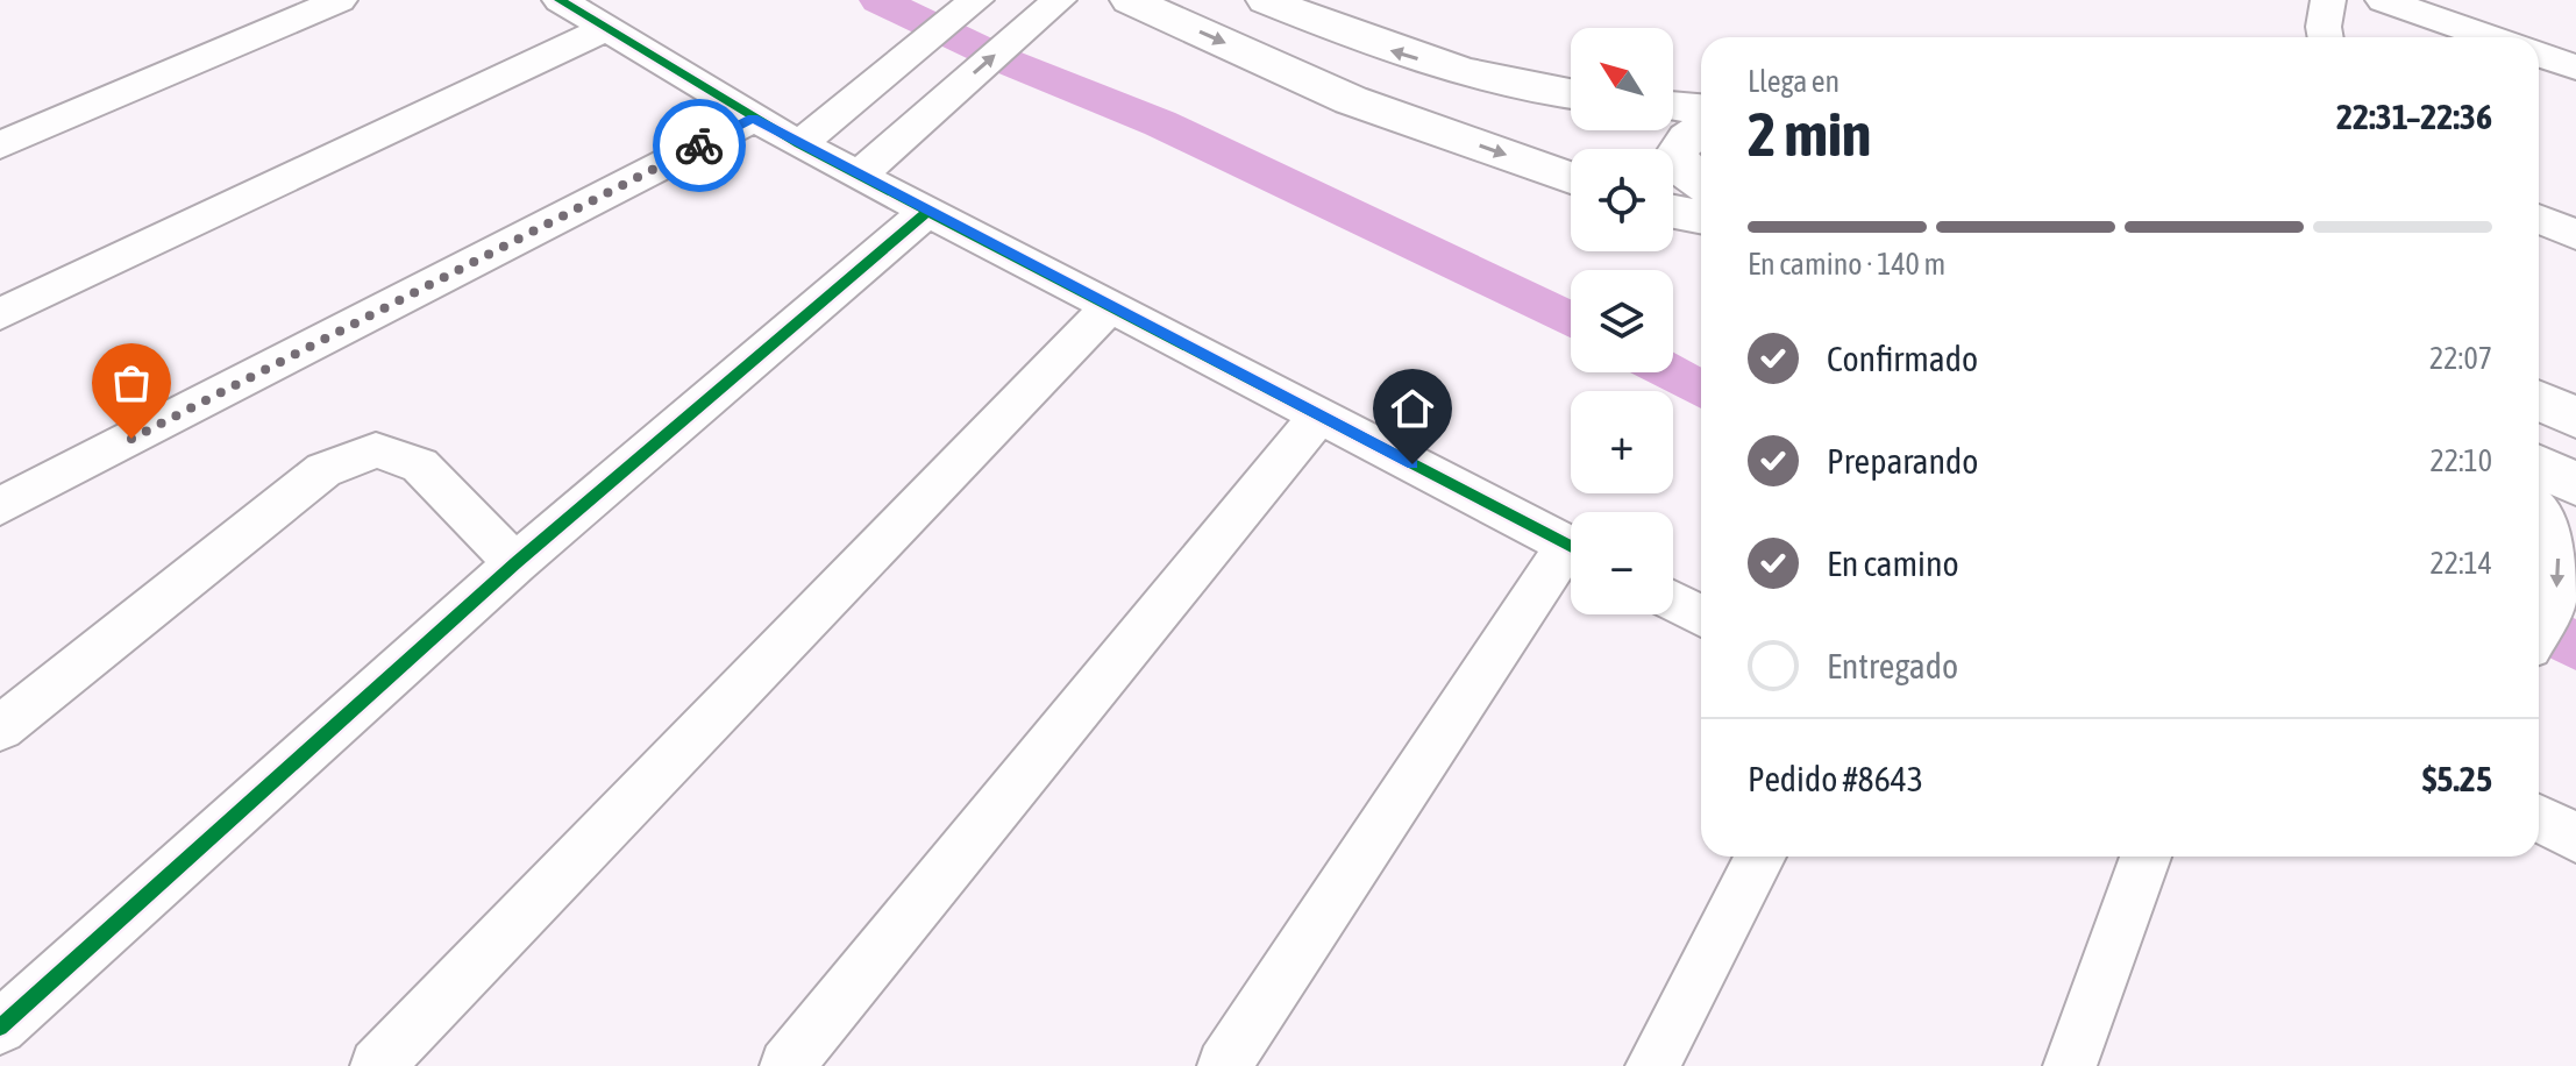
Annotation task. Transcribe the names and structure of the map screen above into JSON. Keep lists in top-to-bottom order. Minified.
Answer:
{"north":"top left","page":{"map_buttons":["+","−"],"heading":["2 min","Llega en","22:31–22:36"],"panel":["Pedido #8643","$5.25"],"bar":"En camino · 140 m","list":[["Confirmado","22:07"],["Preparando","22:10"],["En camino","22:14"],"Entregado"]}}
